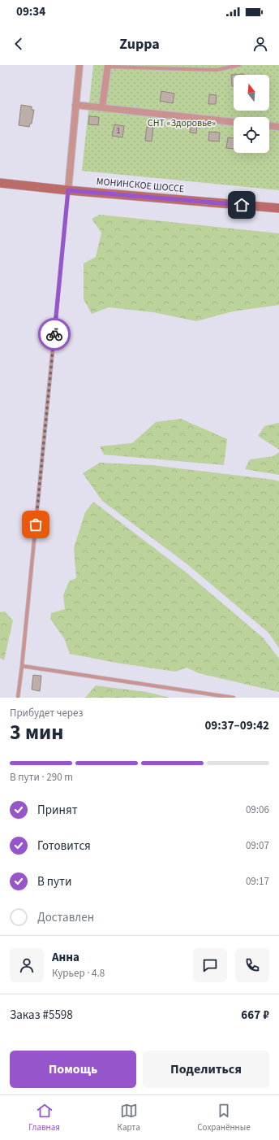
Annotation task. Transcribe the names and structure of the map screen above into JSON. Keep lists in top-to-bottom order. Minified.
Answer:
{"streets":{"main road":["МОНИНСКОЕ ШОССЕ"]},"parks":["СНТ «Здоровье»"],"house_numbers":["1"],"north":"top","page":{"status":"09:34","header":"Zuppa","heading":["3 мин","Прибудет через","09:37–09:42"],"panel":["Анна","Курьер · 4.8","Заказ #5598","667 ₽"],"bar":"В пути · 290 m","list":[["Принят","09:06"],["Готовится","09:07"],["В пути","09:17"],"Доставлен"],"buttons":["Помощь","Поделиться"],"tabs":["Главная","Карта","Сохранённые"]}}
